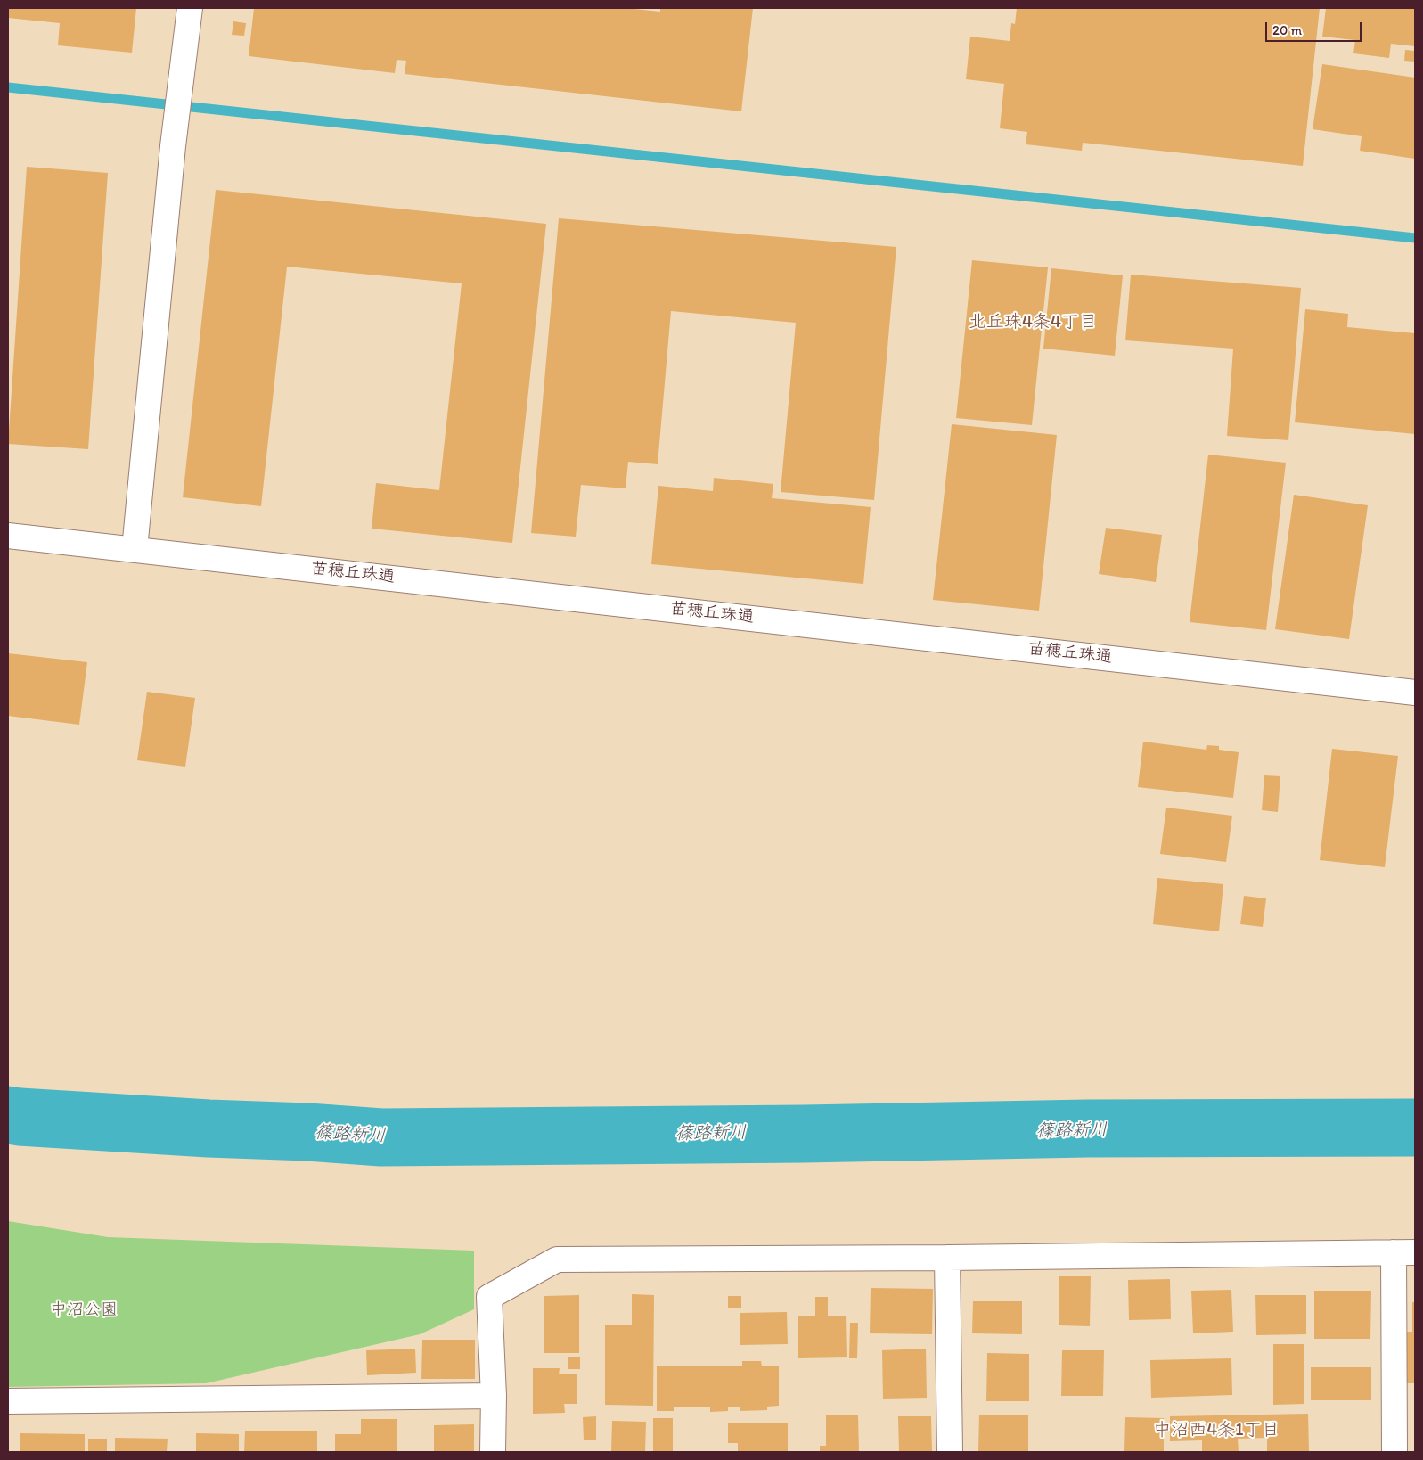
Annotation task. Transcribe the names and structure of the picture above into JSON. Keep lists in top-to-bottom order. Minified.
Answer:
{"streets":{"street":["苗穂丘珠通"]},"districts":["北丘珠4条4丁目","中沼西4条1丁目"],"water":["篠路新川"],"parks":["中沼公園"],"scale_bar":"20 m"}
